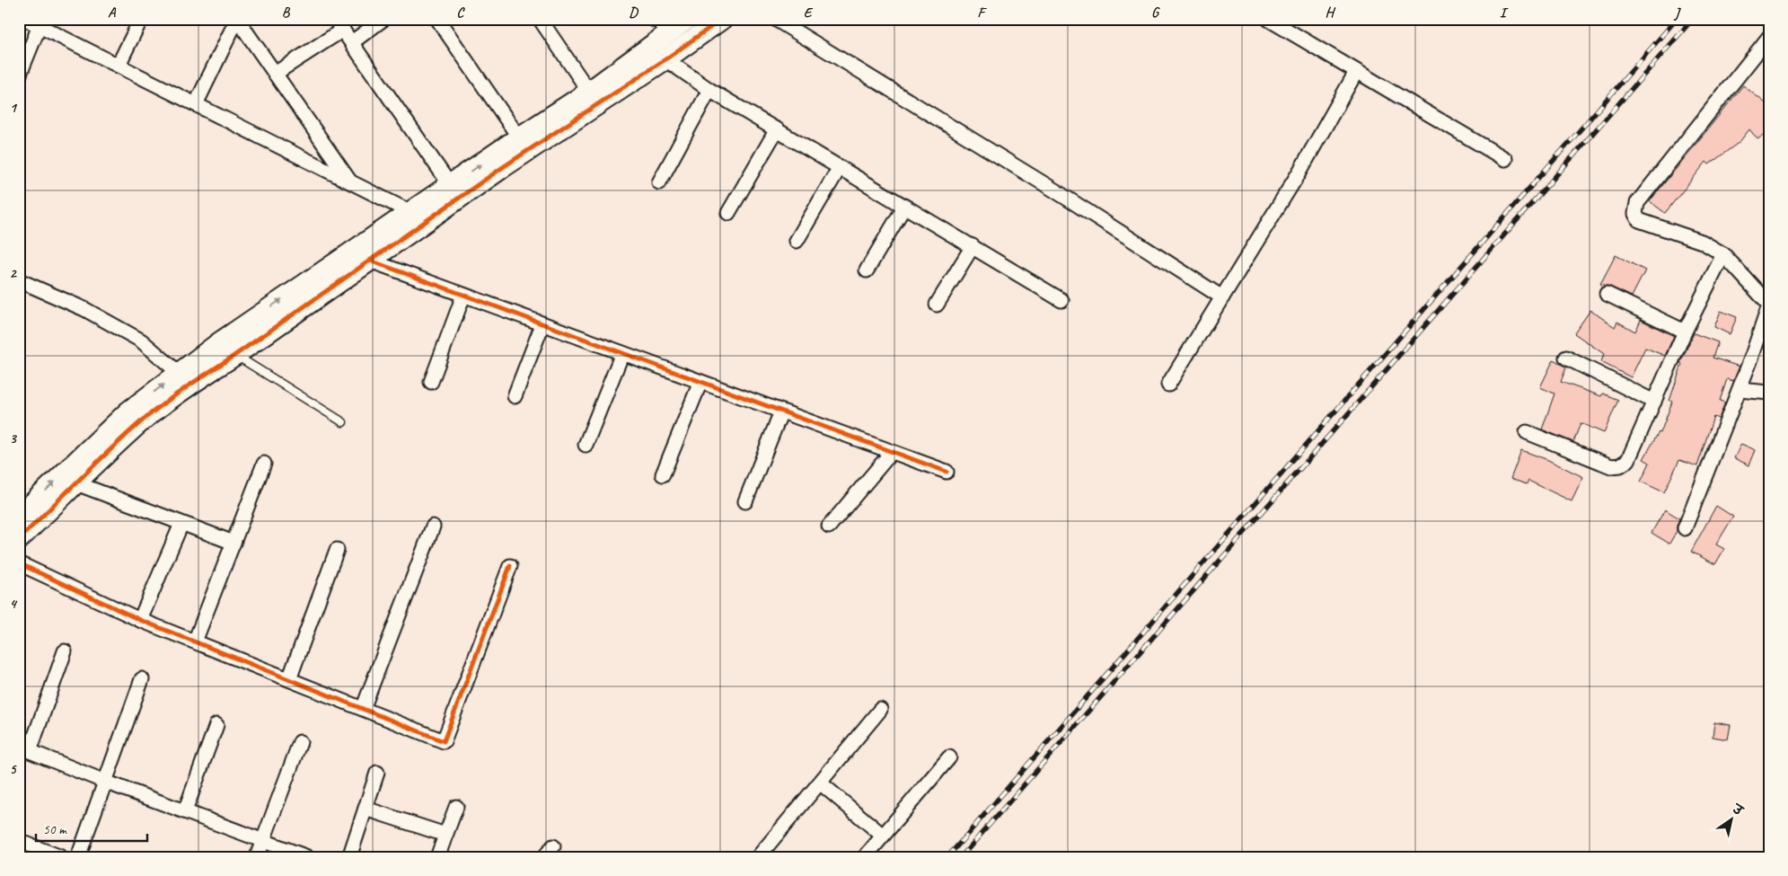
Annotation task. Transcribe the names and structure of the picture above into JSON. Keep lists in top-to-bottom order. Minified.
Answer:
{"scale_bar":"50 m","north":"top right","grid":{"columns":["A","B","C","D","E","F","G","H","I","J"],"rows":["1","2","3","4","5"]}}
